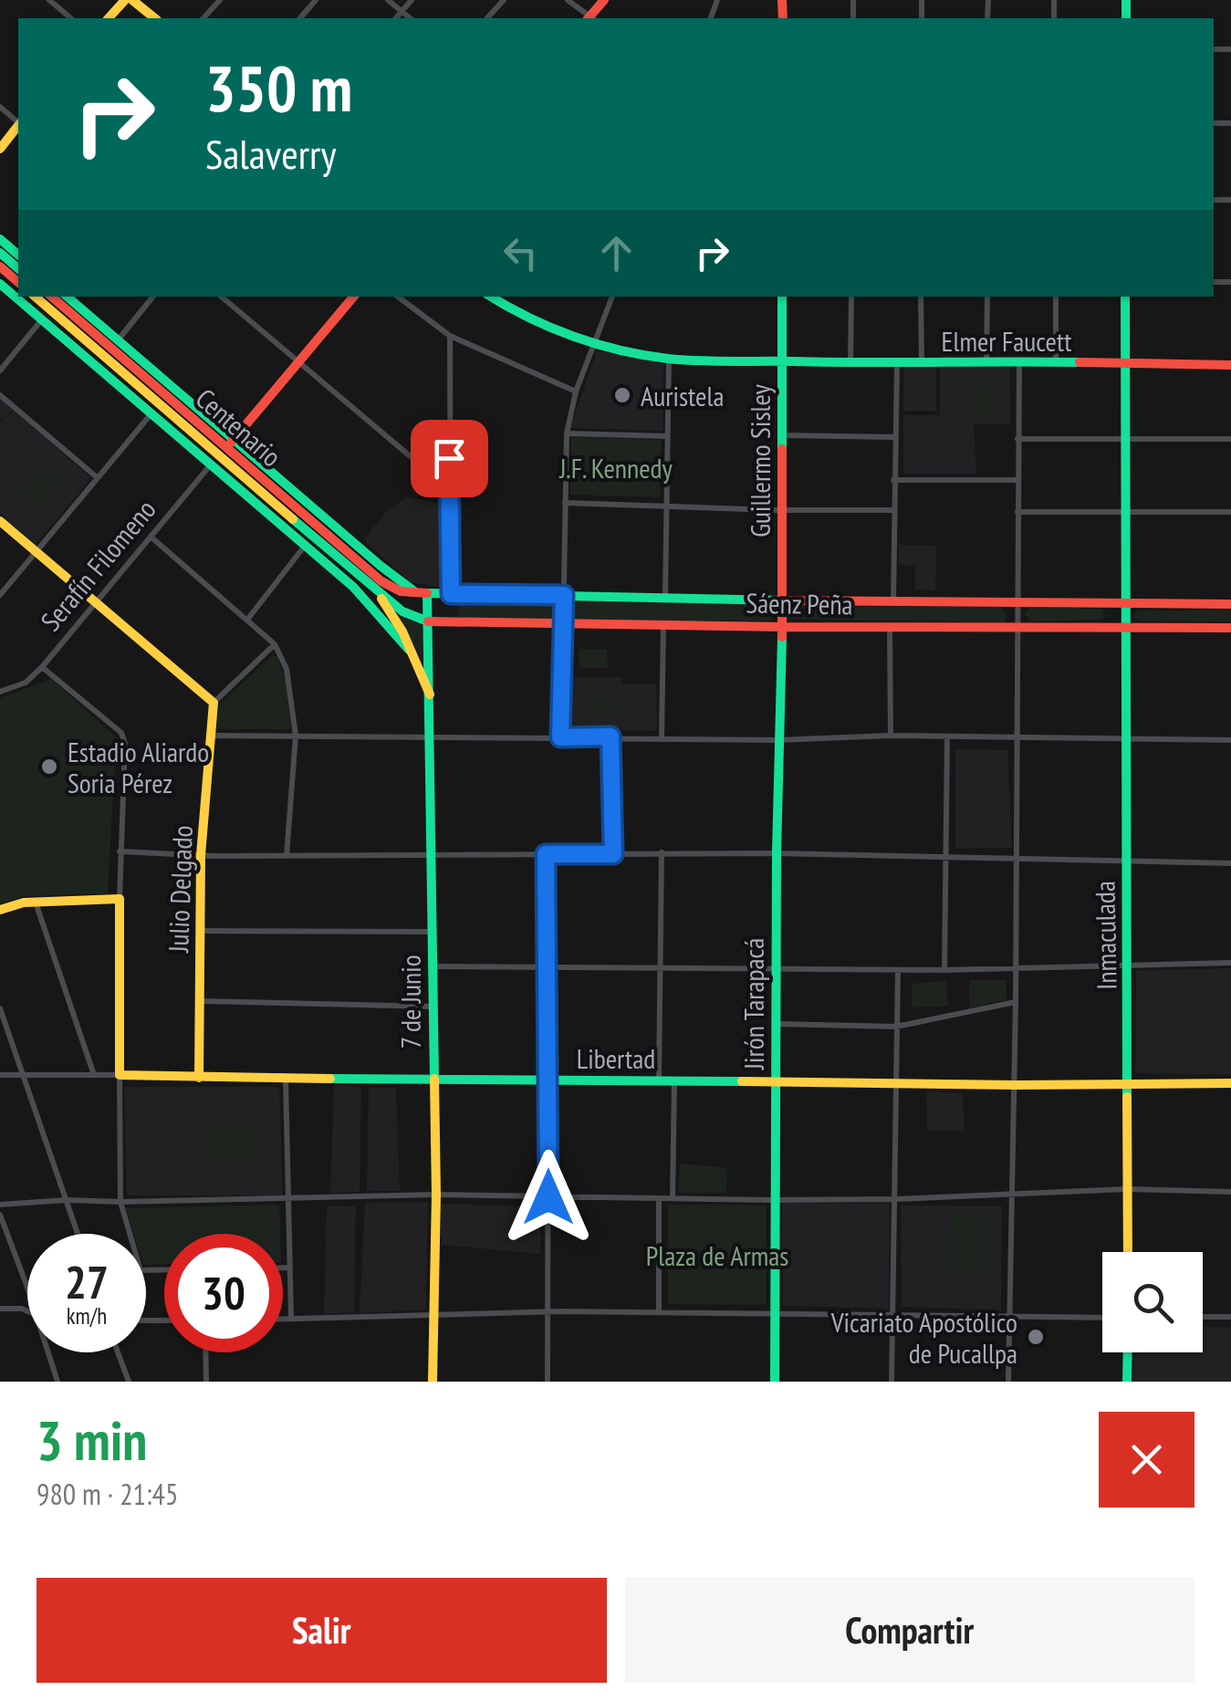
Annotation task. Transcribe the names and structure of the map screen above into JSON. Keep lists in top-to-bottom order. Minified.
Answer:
{"streets":{"main road":["Elmer Faucett","Centenario","Guillermo Sisley","Serafín Filomeno","Sáenz Peña","Julio Delgado","Inmaculada","7 de Junio","Jirón Tarapacá","Libertad"]},"crossings":[["Elmer Faucett","Guillermo Sisley"],["Elmer Faucett","Inmaculada"],["Centenario","Serafín Filomeno"],["Centenario","Sáenz Peña"],["Guillermo Sisley","Sáenz Peña"],["Guillermo Sisley","Jirón Tarapacá"],["Sáenz Peña","Inmaculada"],["Sáenz Peña","7 de Junio"],["Sáenz Peña","Jirón Tarapacá"],["Julio Delgado","Libertad"],["Inmaculada","Libertad"],["7 de Junio","Libertad"],["Jirón Tarapacá","Libertad"]],"parks":["J.F. Kennedy","Plaza de Armas"],"places":["Auristela","Estadio Aliardo Soria Pérez","Vicariato Apostólico de Pucallpa"],"page":{"turn":["350 m","Salaverry"],"speed":"27 km/h","limit":"30","heading":["3 min","980 m · 21:45"],"buttons":["Salir","Compartir"]}}
